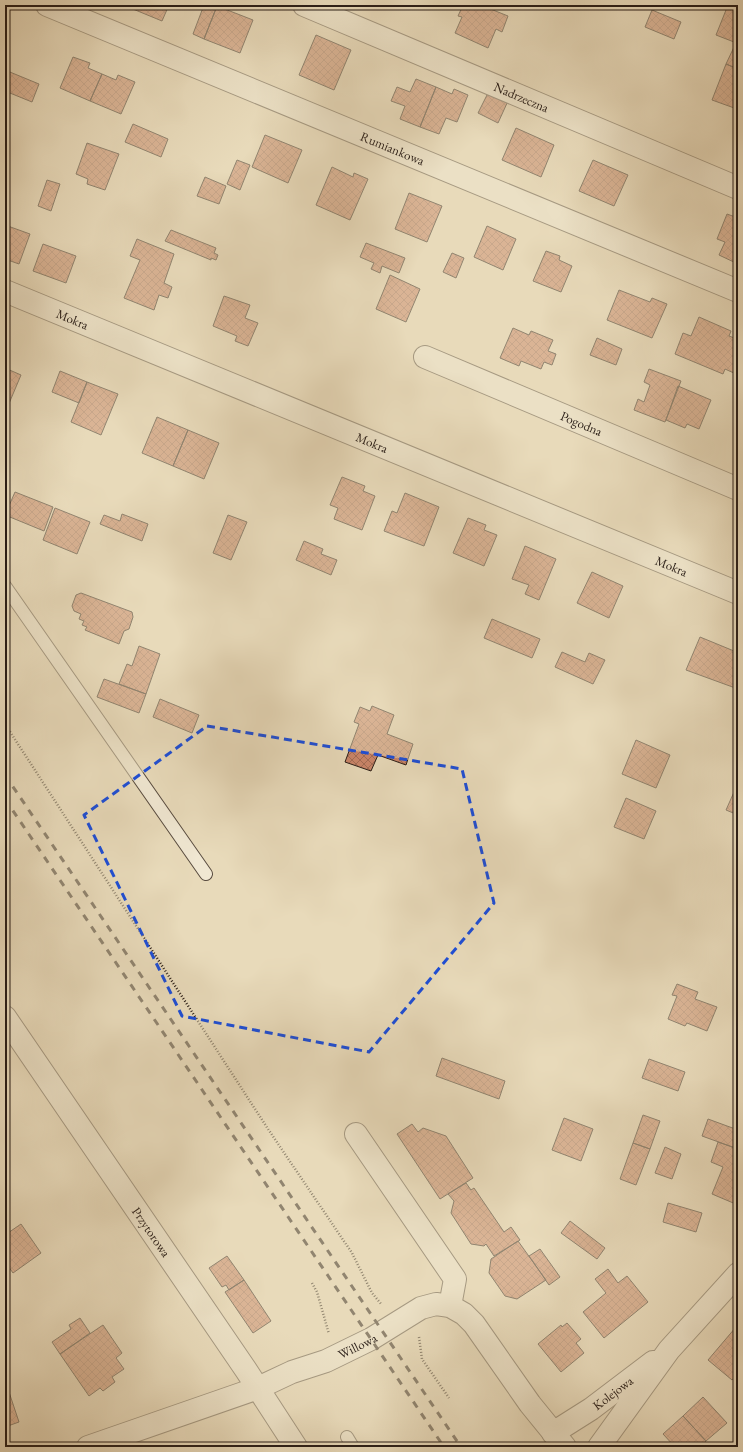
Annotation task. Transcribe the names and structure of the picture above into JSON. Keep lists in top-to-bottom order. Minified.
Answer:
{"streets":{"street":["Nadrzeczna","Rumiankowa","Mokra","Pogodna","Przytorowa","Willowa","Kolejowa"]},"crossings":[["Przytorowa","Willowa"]]}
